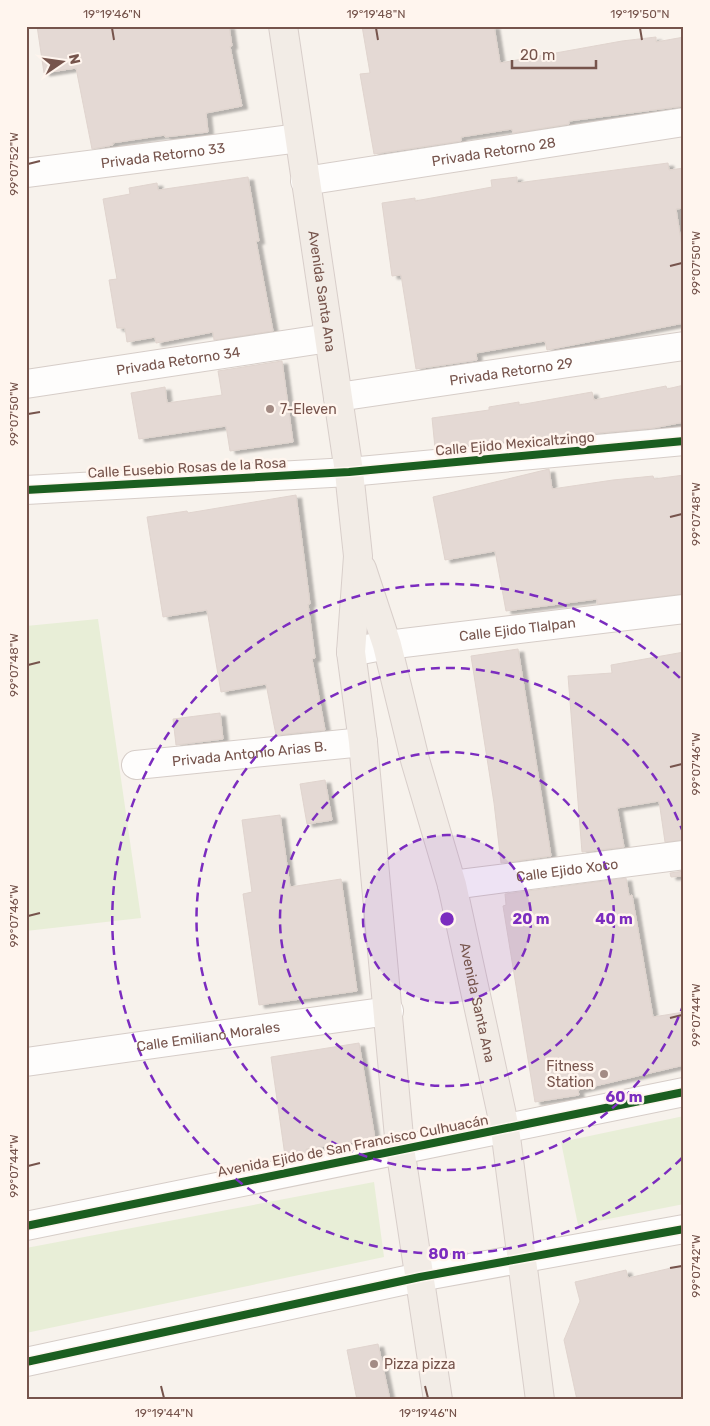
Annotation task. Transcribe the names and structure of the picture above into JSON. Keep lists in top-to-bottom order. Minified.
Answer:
{"streets":{"main road":["Avenida Santa Ana"],"street":["Privada Retorno 28","Privada Retorno 33","Privada Retorno 34","Privada Retorno 29","Calle Ejido Mexicaltzingo","Calle Eusebio Rosas de la Rosa","Calle Ejido Tlalpan","Privada Antonio Arias B.","Calle Ejido Xoco","Calle Emiliano Morales","Avenida Ejido de San Francisco Culhuacán"]},"crossings":[["Privada Retorno 28","Avenida Santa Ana"],["Privada Retorno 33","Avenida Santa Ana"],["Avenida Santa Ana","Privada Retorno 34"],["Avenida Santa Ana","Privada Retorno 29"],["Avenida Santa Ana","Calle Ejido Mexicaltzingo"],["Avenida Santa Ana","Calle Eusebio Rosas de la Rosa"],["Avenida Santa Ana","Calle Ejido Tlalpan"],["Avenida Santa Ana","Privada Antonio Arias B."],["Avenida Santa Ana","Calle Ejido Xoco"],["Avenida Santa Ana","Calle Emiliano Morales"],["Avenida Santa Ana","Avenida Ejido de San Francisco Culhuacán"],["Calle Ejido Mexicaltzingo","Calle Eusebio Rosas de la Rosa"]],"places":["7-Eleven","Fitness Station","Pizza pizza"],"scale_bar":"20 m","north":"right","coordinates":["19°19'46\"N","19°19'48\"N","19°19'50\"N","99°07'52\"W","99°07'50\"W","99°07'48\"W","99°07'46\"W","99°07'44\"W","99°07'42\"W","19°19'44\"N"],"rings":["20 m","40 m","60 m","80 m"]}
